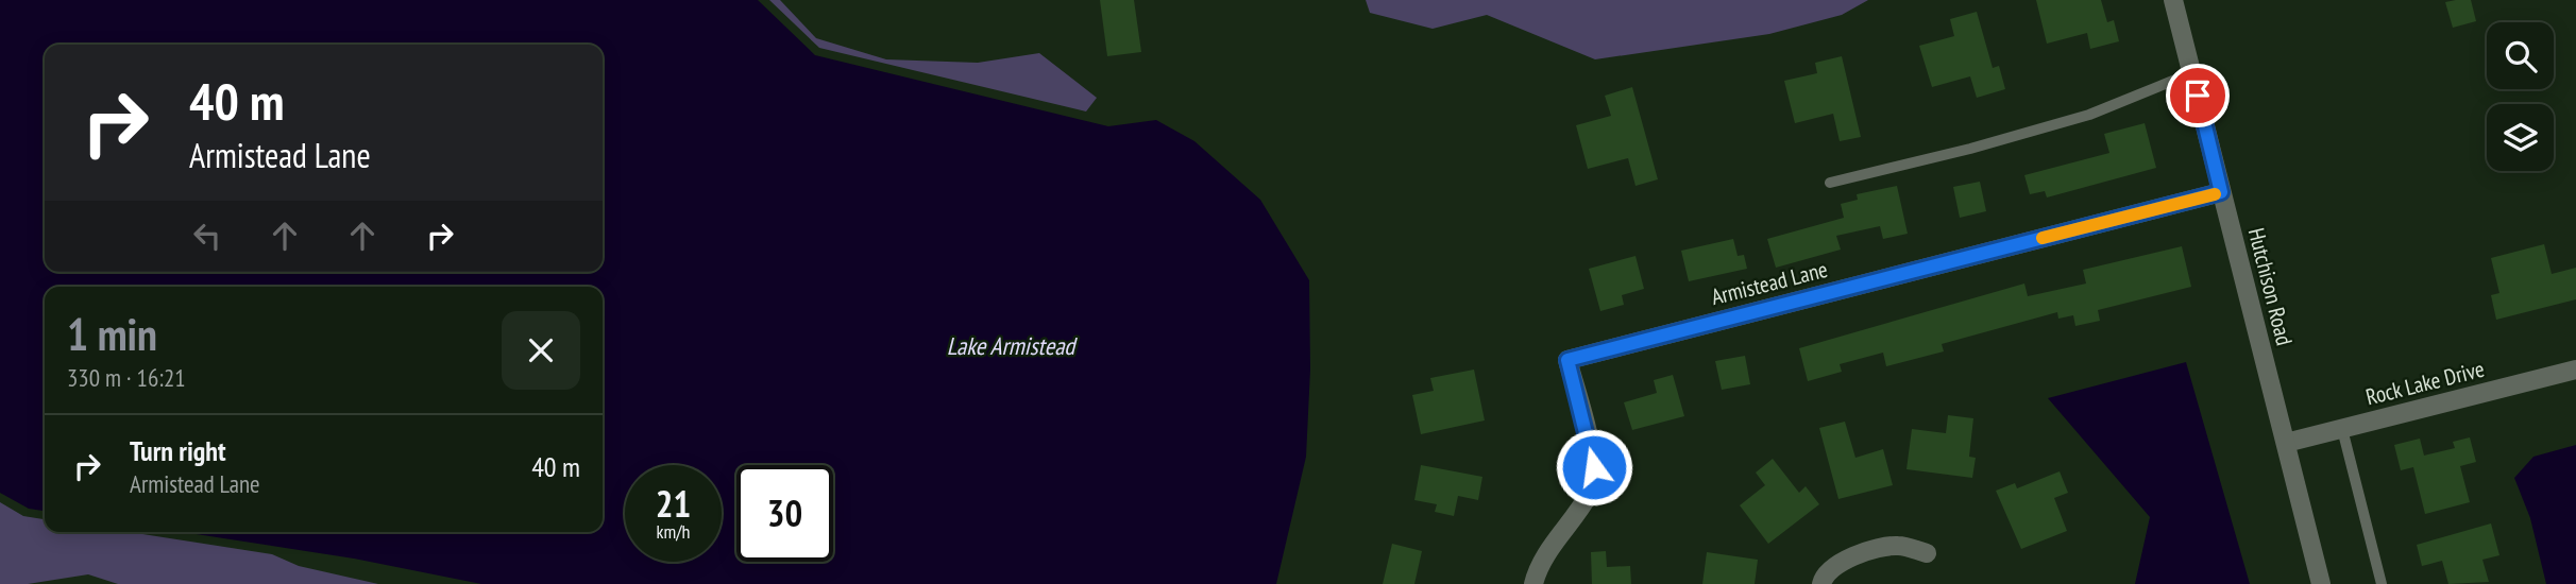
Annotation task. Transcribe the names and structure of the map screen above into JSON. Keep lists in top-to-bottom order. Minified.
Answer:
{"streets":{"street":["Armistead Lane","Hutchison Road","Rock Lake Drive"]},"crossings":[["Armistead Lane","Hutchison Road"],["Hutchison Road","Rock Lake Drive"]],"water":["Lake Armistead"],"page":{"turn":["40 m","Armistead Lane"],"heading":["1 min","330 m · 16:21"],"list":[{"name":"Turn right","note":"Armistead Lane","value":"40 m"}],"speed":"21 km/h","limit":"30"}}
